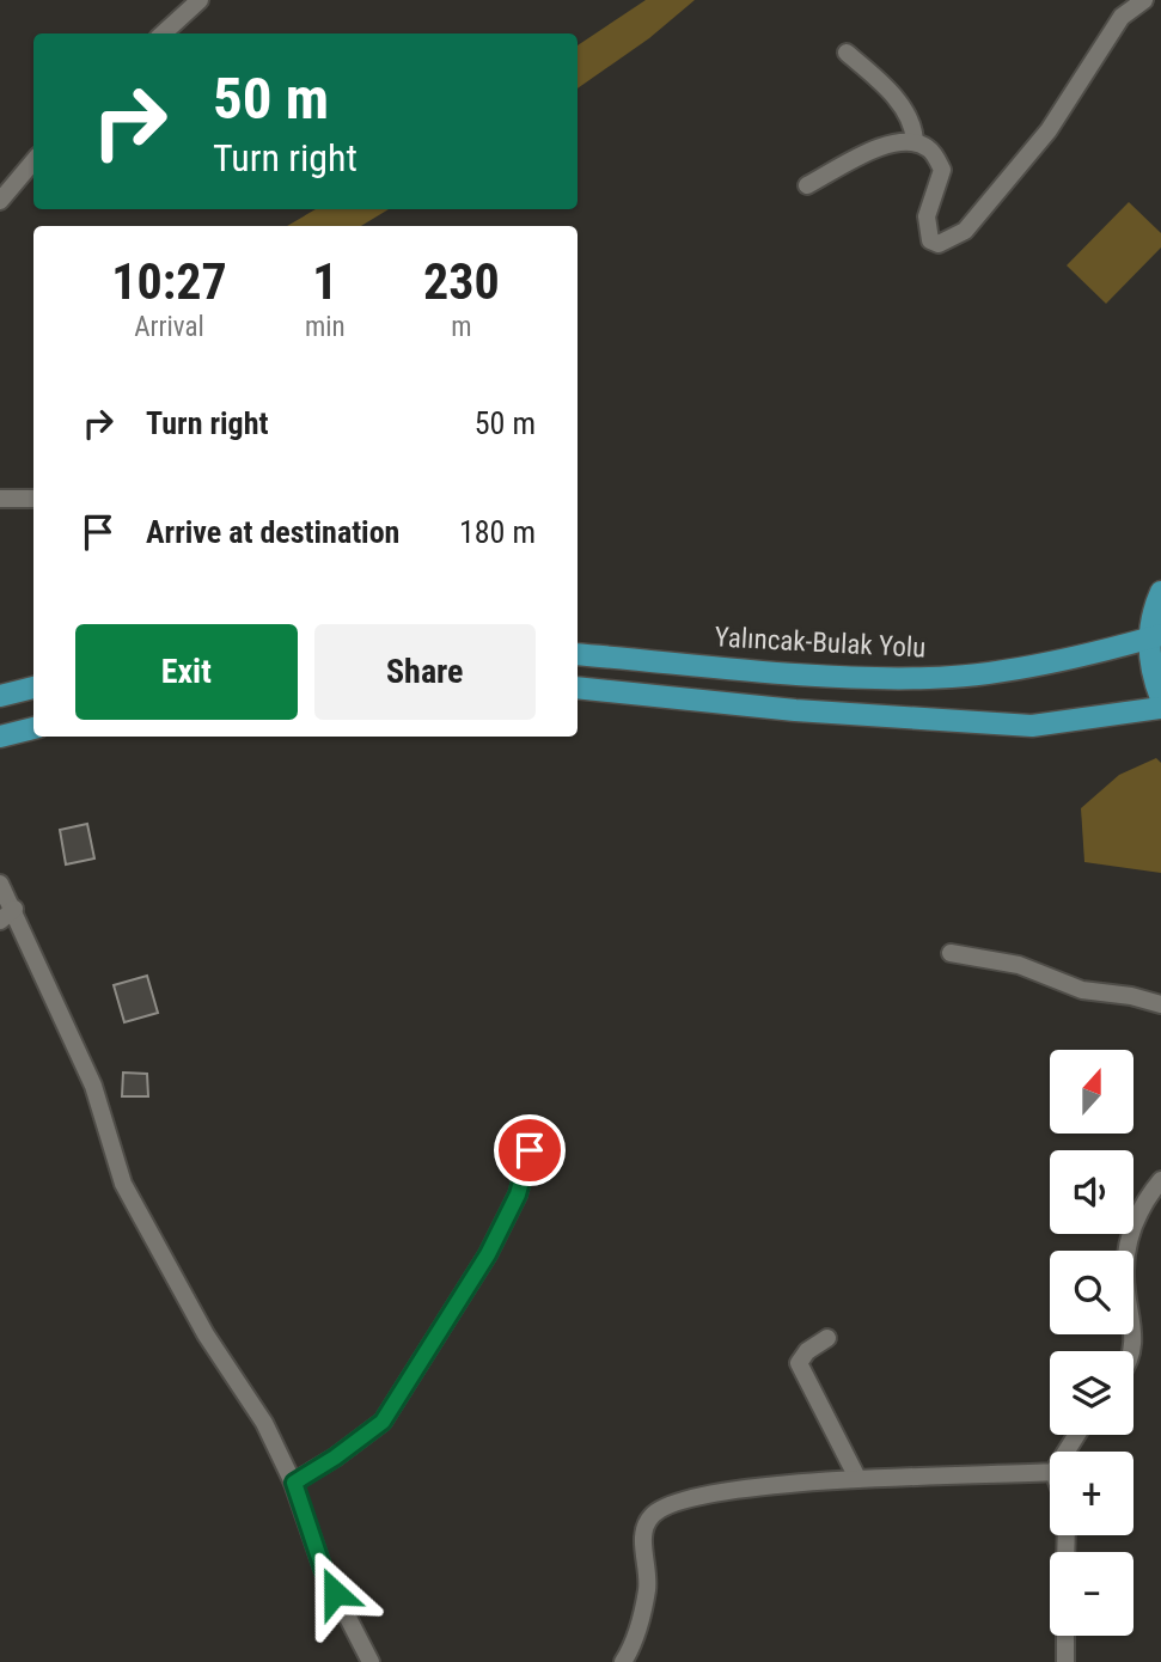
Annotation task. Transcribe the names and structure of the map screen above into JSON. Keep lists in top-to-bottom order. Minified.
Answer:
{"streets":{"main road":["Yalıncak-Bulak Yolu"]},"north":"top","page":{"turn":["50 m","Turn right"],"eta":["10:27","Arrival","1","min","230","m"],"list":[{"name":"Turn right","value":"50 m"},{"name":"Arrive at destination","value":"180 m"}],"buttons":["Exit","Share"],"map_buttons":["+","−"]}}
